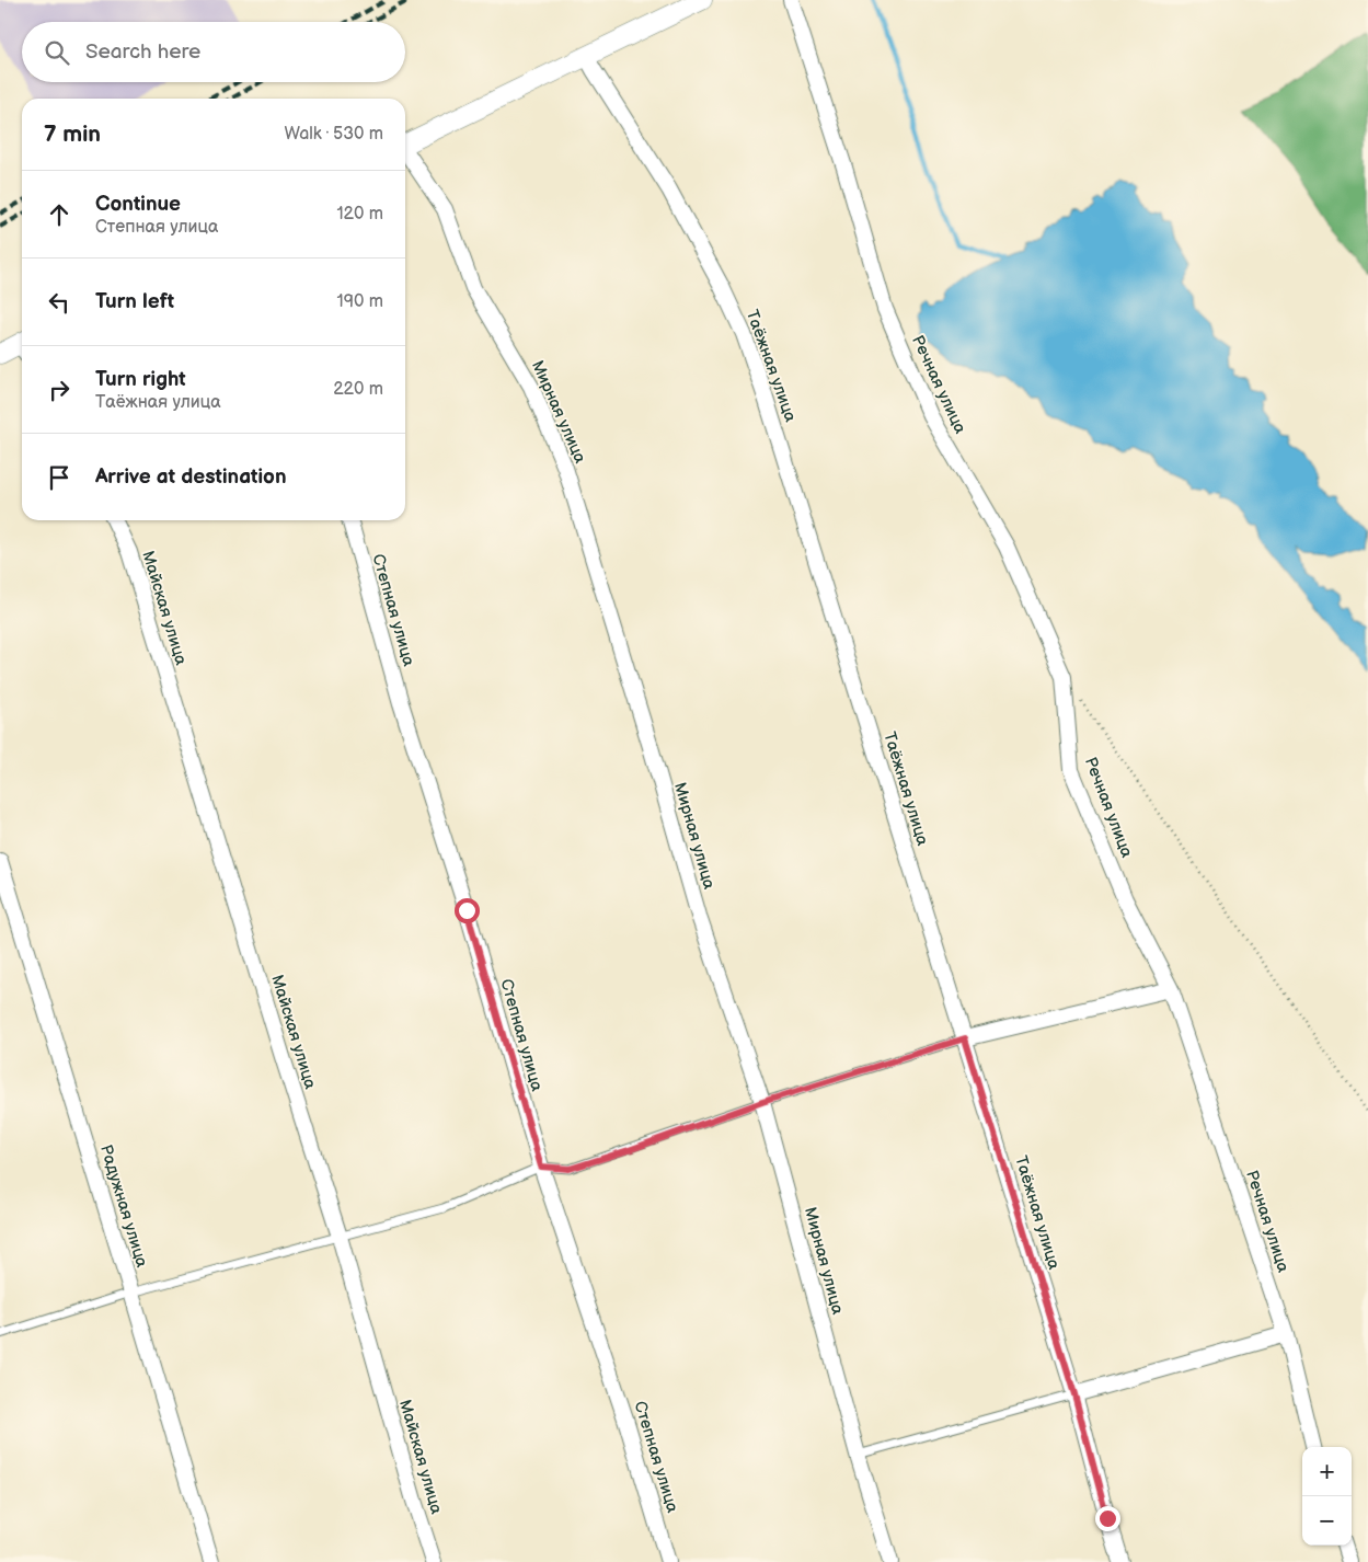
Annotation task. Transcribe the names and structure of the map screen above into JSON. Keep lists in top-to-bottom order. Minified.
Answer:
{"streets":{"street":["Таёжная улица","Речная улица","Мирная улица","Майская улица","Степная улица","Радужная улица"]},"page":{"search":"Search here","heading":["7 min","Walk · 530 m"],"list":[["Continue","Степная улица","120 m"],["Turn left","190 m"],["Turn right","Таёжная улица","220 m"],"Arrive at destination"],"map_buttons":["+","−"]}}
